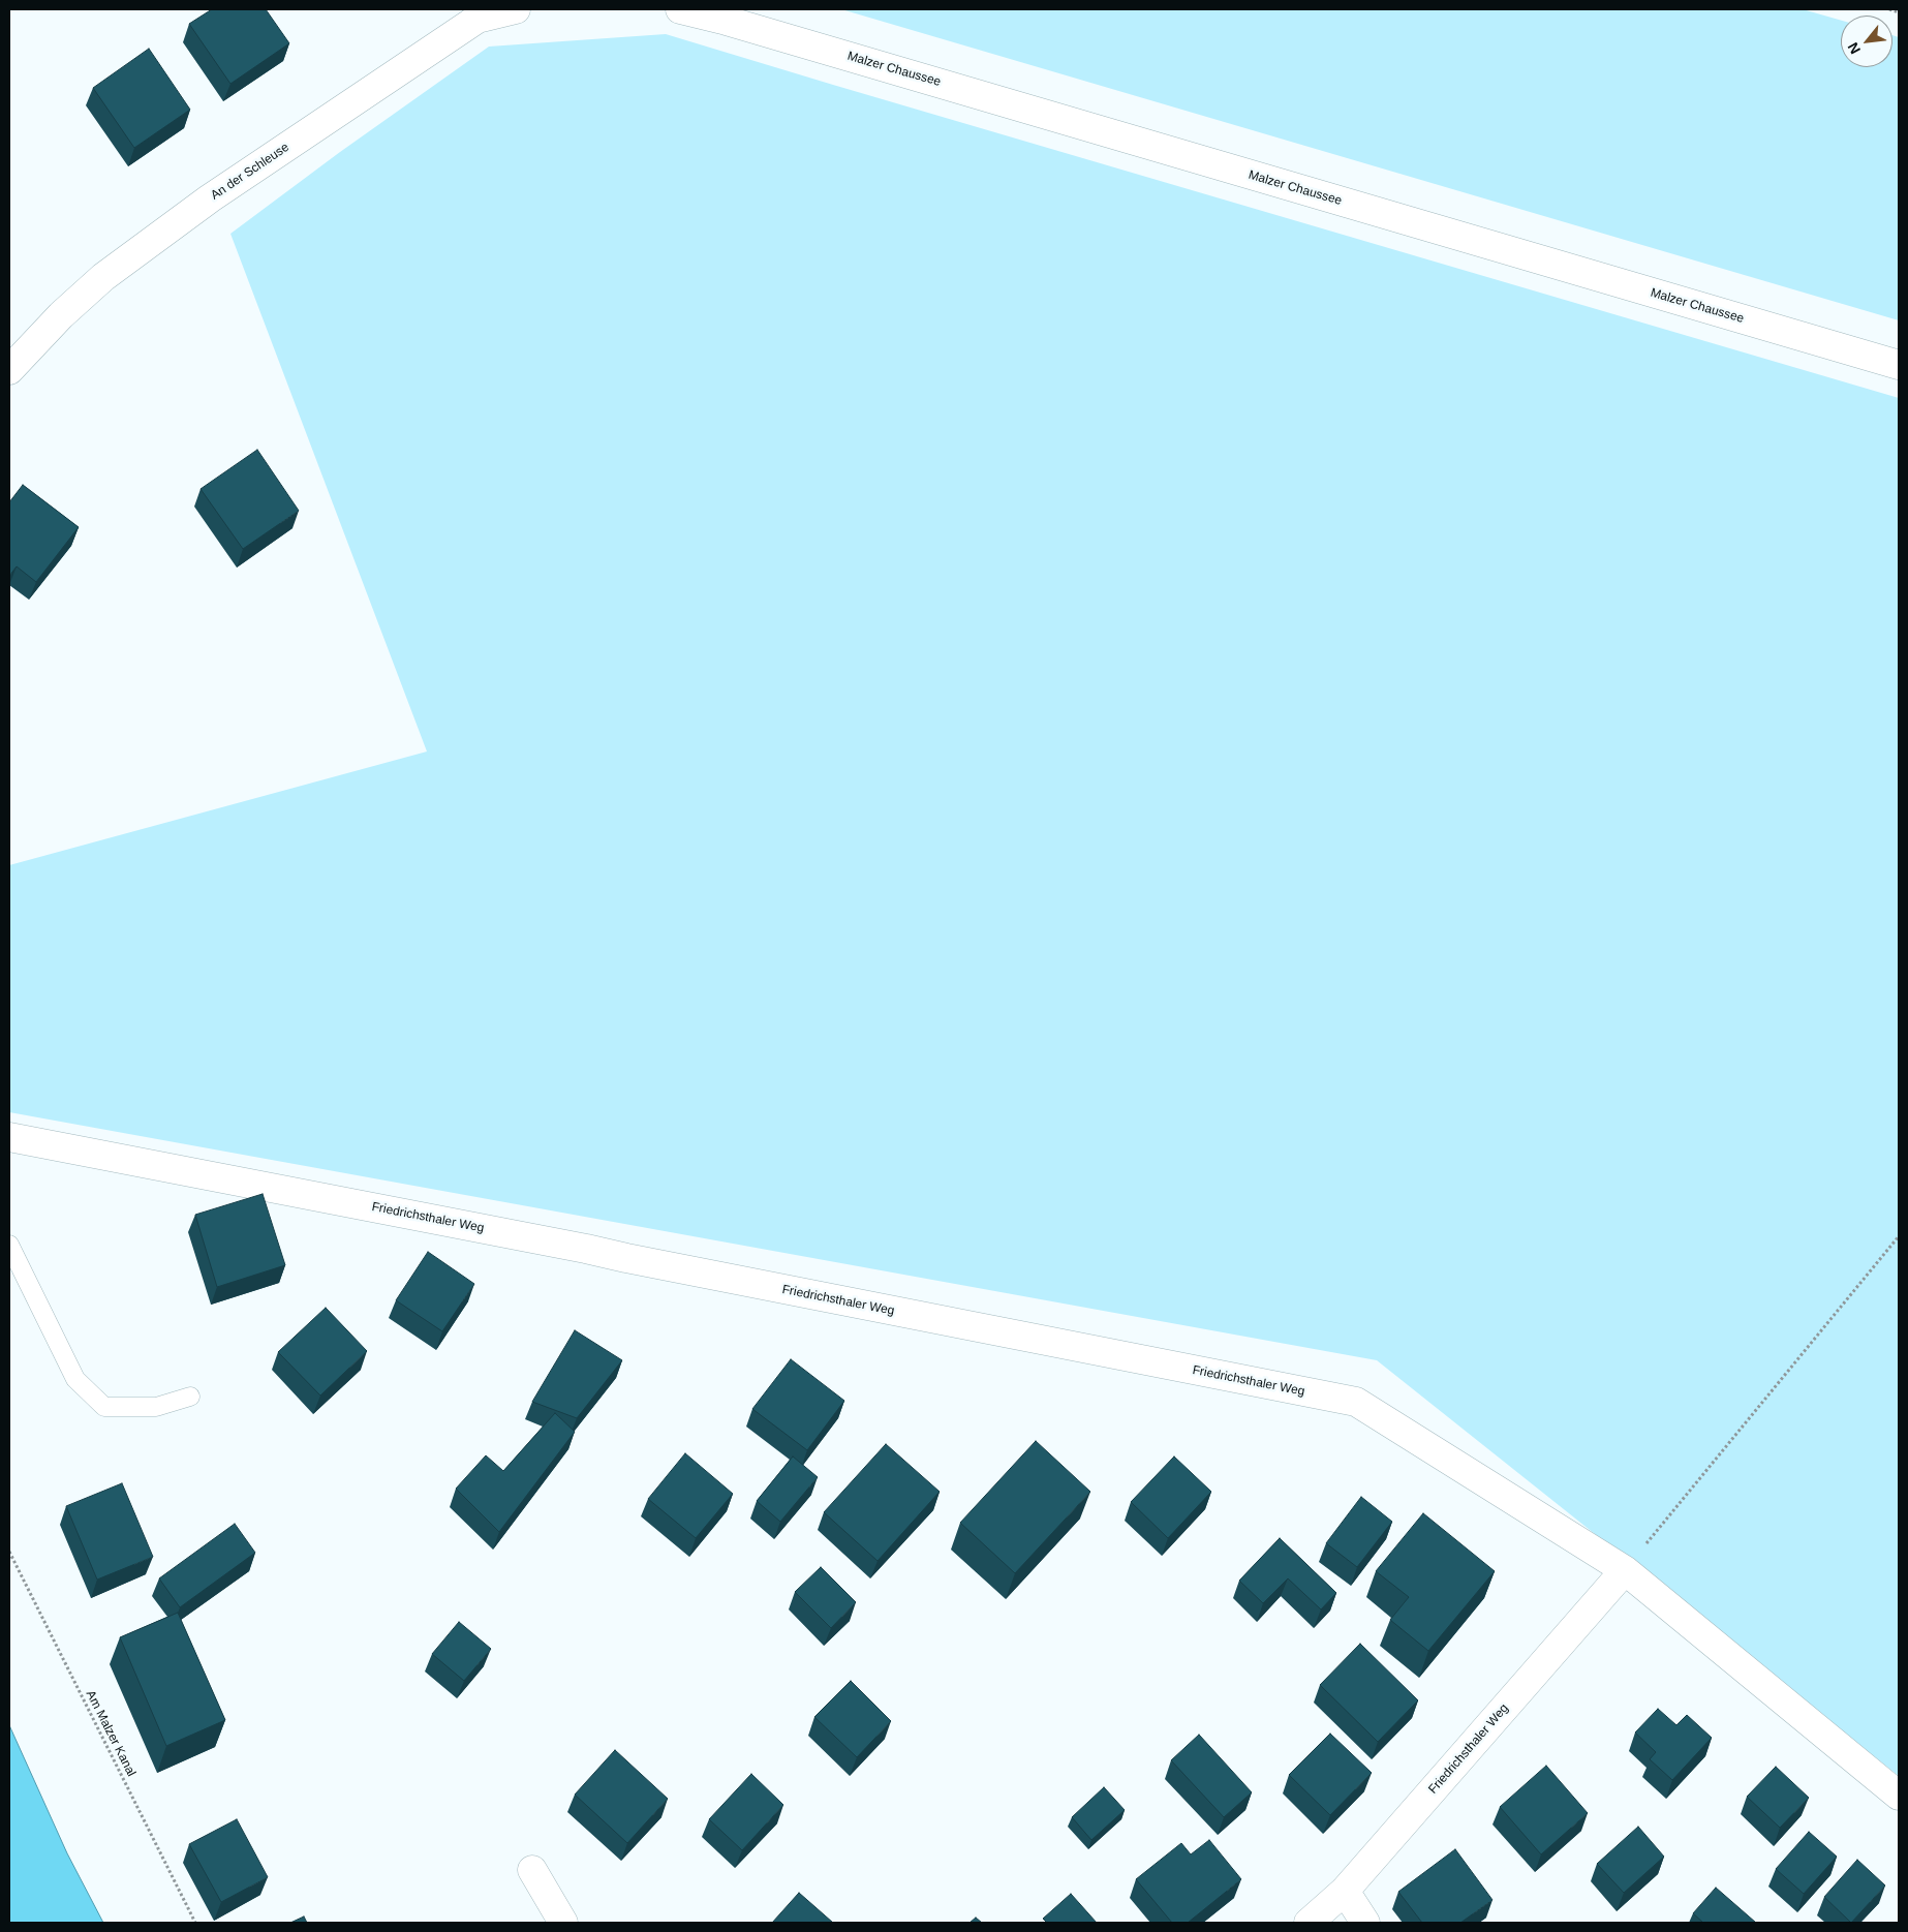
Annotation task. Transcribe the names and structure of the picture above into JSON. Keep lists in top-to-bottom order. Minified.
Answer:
{"streets":{"street":["Malzer Chaussee","An der Schleuse","Friedrichsthaler Weg"],"path":["Am Malzer Kanal"]},"north":"bottom left"}
